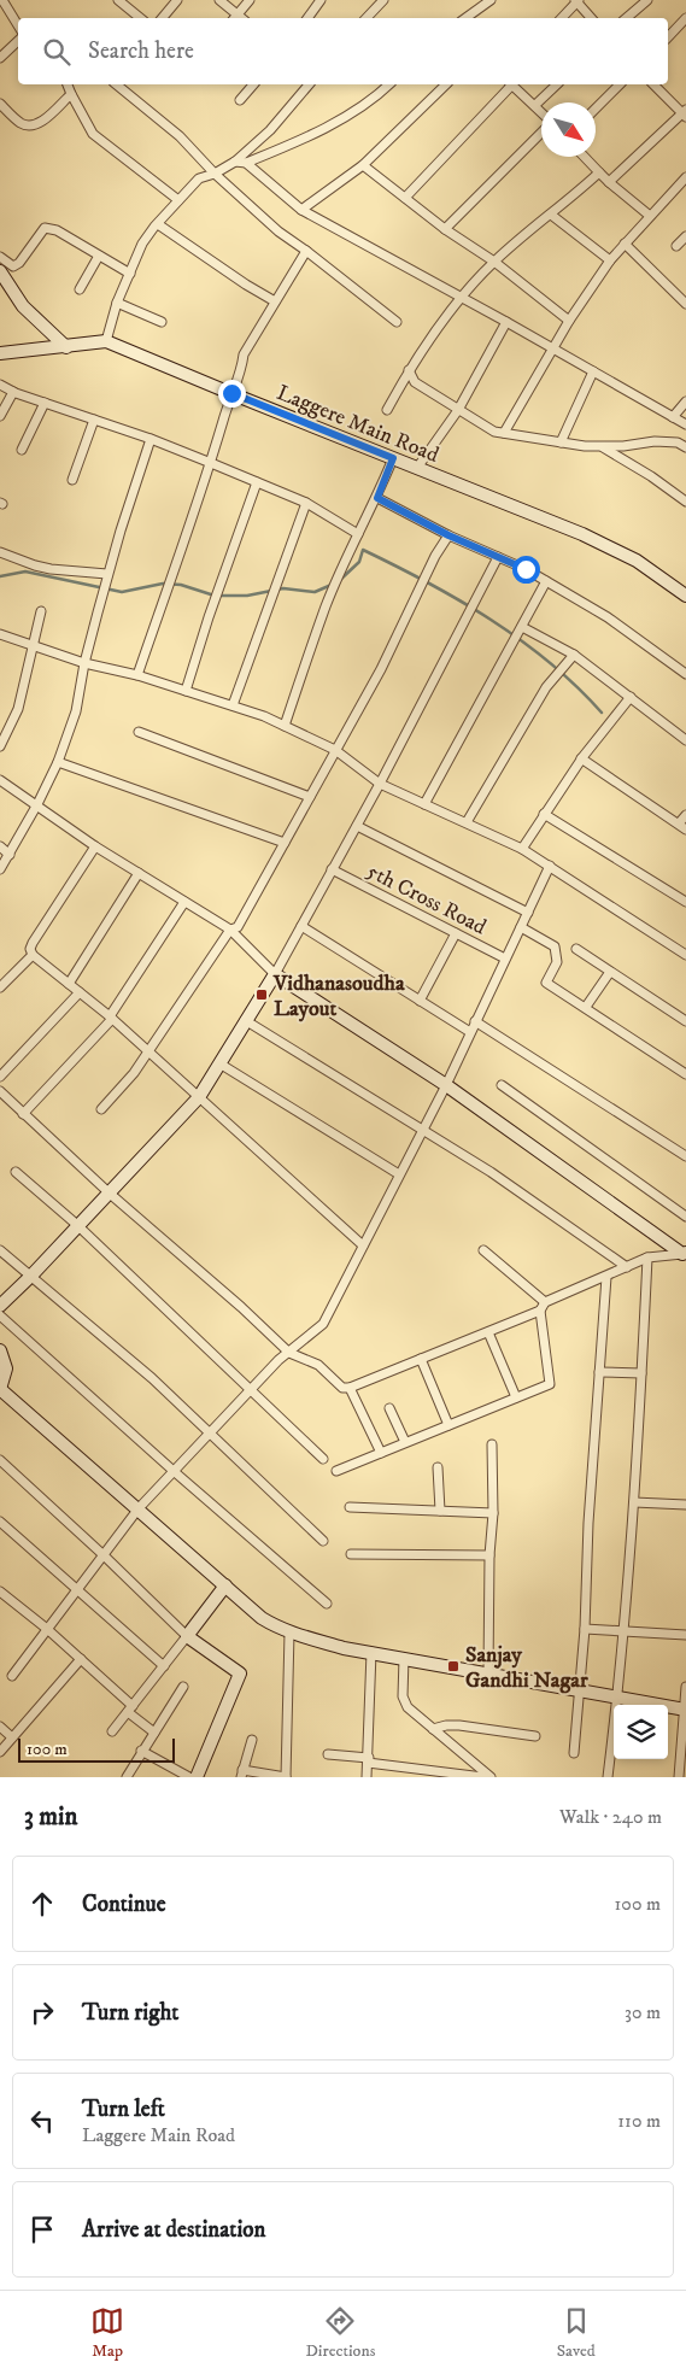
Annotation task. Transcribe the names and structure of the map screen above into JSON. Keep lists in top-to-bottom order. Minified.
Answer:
{"streets":{"street":["Laggere Main Road","5th Cross Road"]},"places":{"transit":["Vidhanasoudha Layout","Sanjay Gandhi Nagar"]},"scale_bar":"100 m","north":"bottom right","page":{"search":"Search here","scale":"100 m","heading":["3 min","Walk · 240 m"],"list":[["Continue","100 m"],["Turn right","30 m"],["Turn left","Laggere Main Road","110 m"],"Arrive at destination"],"nav":["Map","Directions","Saved"]}}
